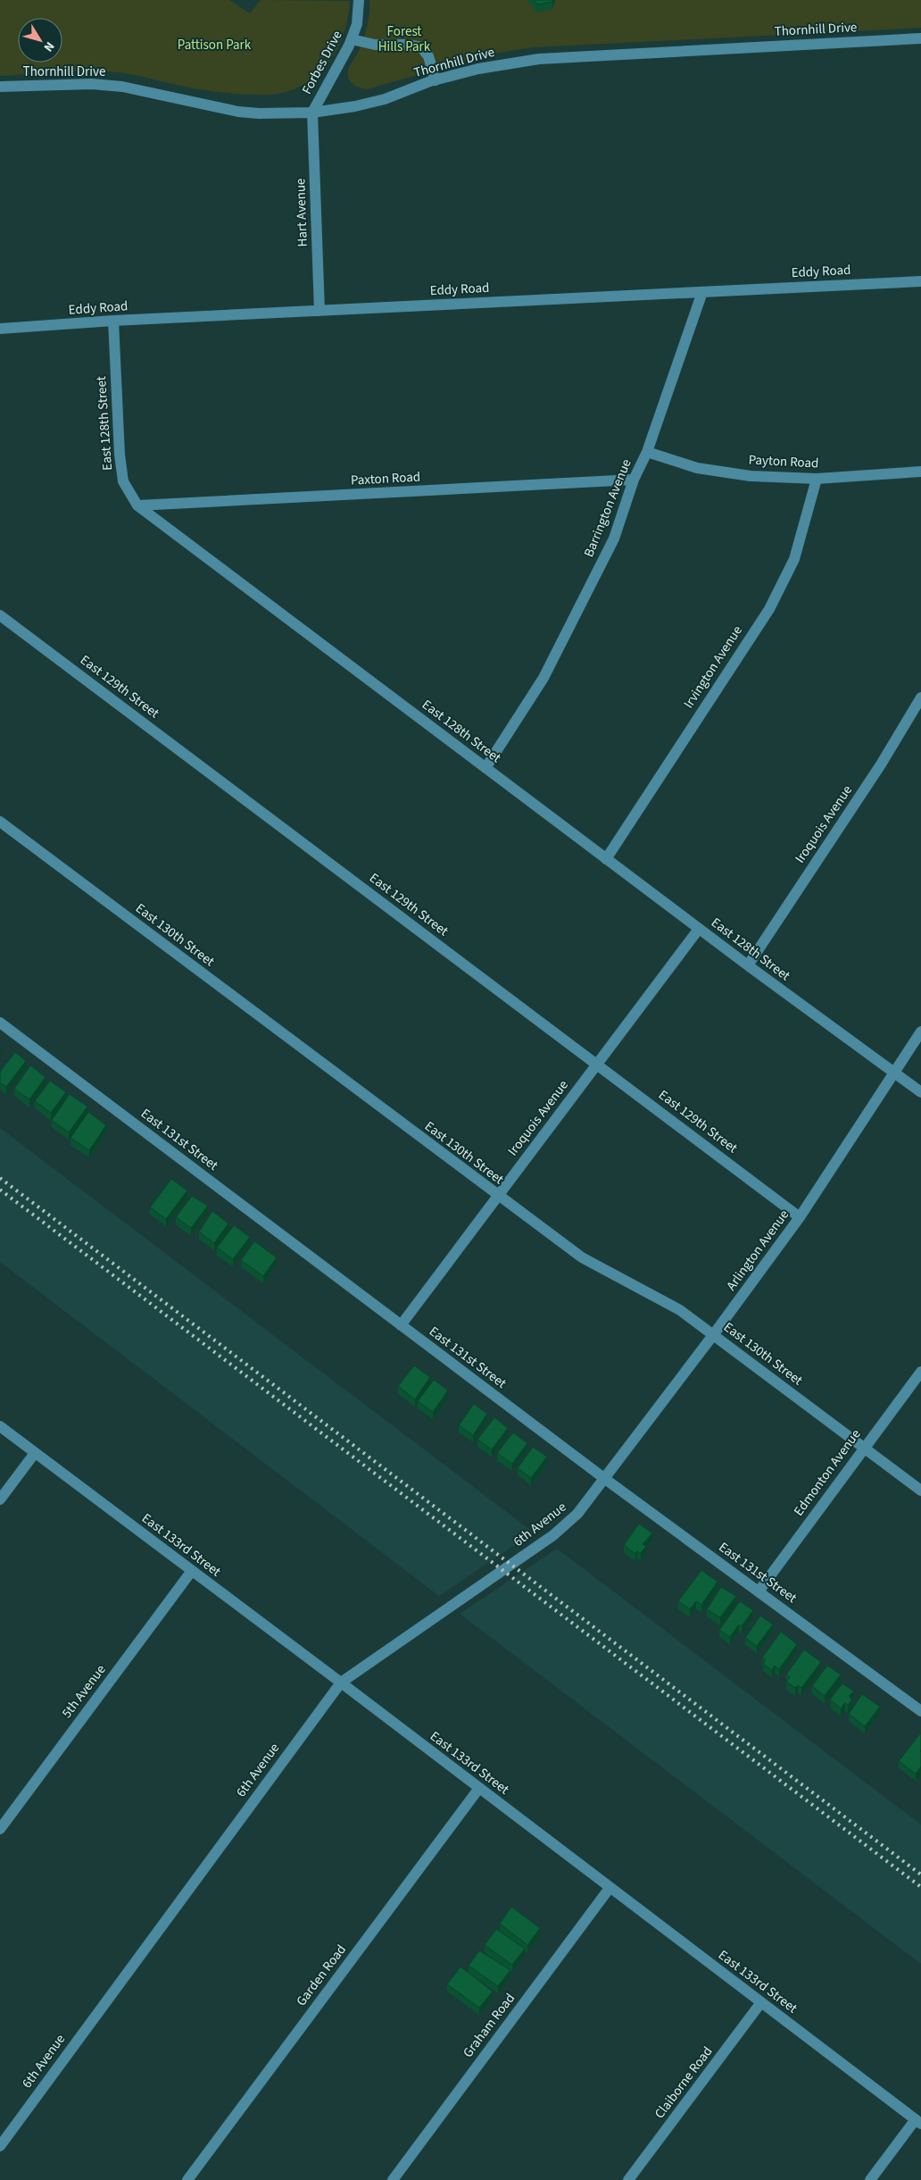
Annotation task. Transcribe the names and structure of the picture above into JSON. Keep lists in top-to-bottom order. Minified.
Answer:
{"streets":{"street":["Thornhill Drive","Forbes Drive","Hart Avenue","Eddy Road","East 128th Street","Payton Road","Paxton Road","Barrington Avenue","Irvington Avenue","East 129th Street","Iroquois Avenue","East 130th Street","East 131st Street","Arlington Avenue","Edmonton Avenue","6th Avenue","East 133rd Street","5th Avenue","Garden Road","Graham Road","Claiborne Road"]},"crossings":[["Thornhill Drive","Forbes Drive"],["Thornhill Drive","Hart Avenue"],["Forbes Drive","Hart Avenue"],["Hart Avenue","Eddy Road"],["Eddy Road","East 128th Street"],["Eddy Road","Barrington Avenue"],["East 128th Street","Paxton Road"],["East 128th Street","Barrington Avenue"],["East 128th Street","Irvington Avenue"],["East 128th Street","Iroquois Avenue"],["East 128th Street","Arlington Avenue"],["Payton Road","Barrington Avenue"],["Payton Road","Irvington Avenue"],["Paxton Road","Barrington Avenue"],["East 129th Street","Iroquois Avenue"],["East 129th Street","Arlington Avenue"],["Iroquois Avenue","East 130th Street"],["Iroquois Avenue","East 131st Street"],["East 130th Street","Arlington Avenue"],["East 130th Street","Edmonton Avenue"],["East 131st Street","Arlington Avenue"],["East 131st Street","Edmonton Avenue"],["East 131st Street","6th Avenue"],["Arlington Avenue","6th Avenue"],["6th Avenue","East 133rd Street"],["East 133rd Street","5th Avenue"],["East 133rd Street","Garden Road"],["East 133rd Street","Graham Road"],["East 133rd Street","Claiborne Road"]],"parks":["Forest Hills Park","Pattison Park"],"north":"bottom right"}
